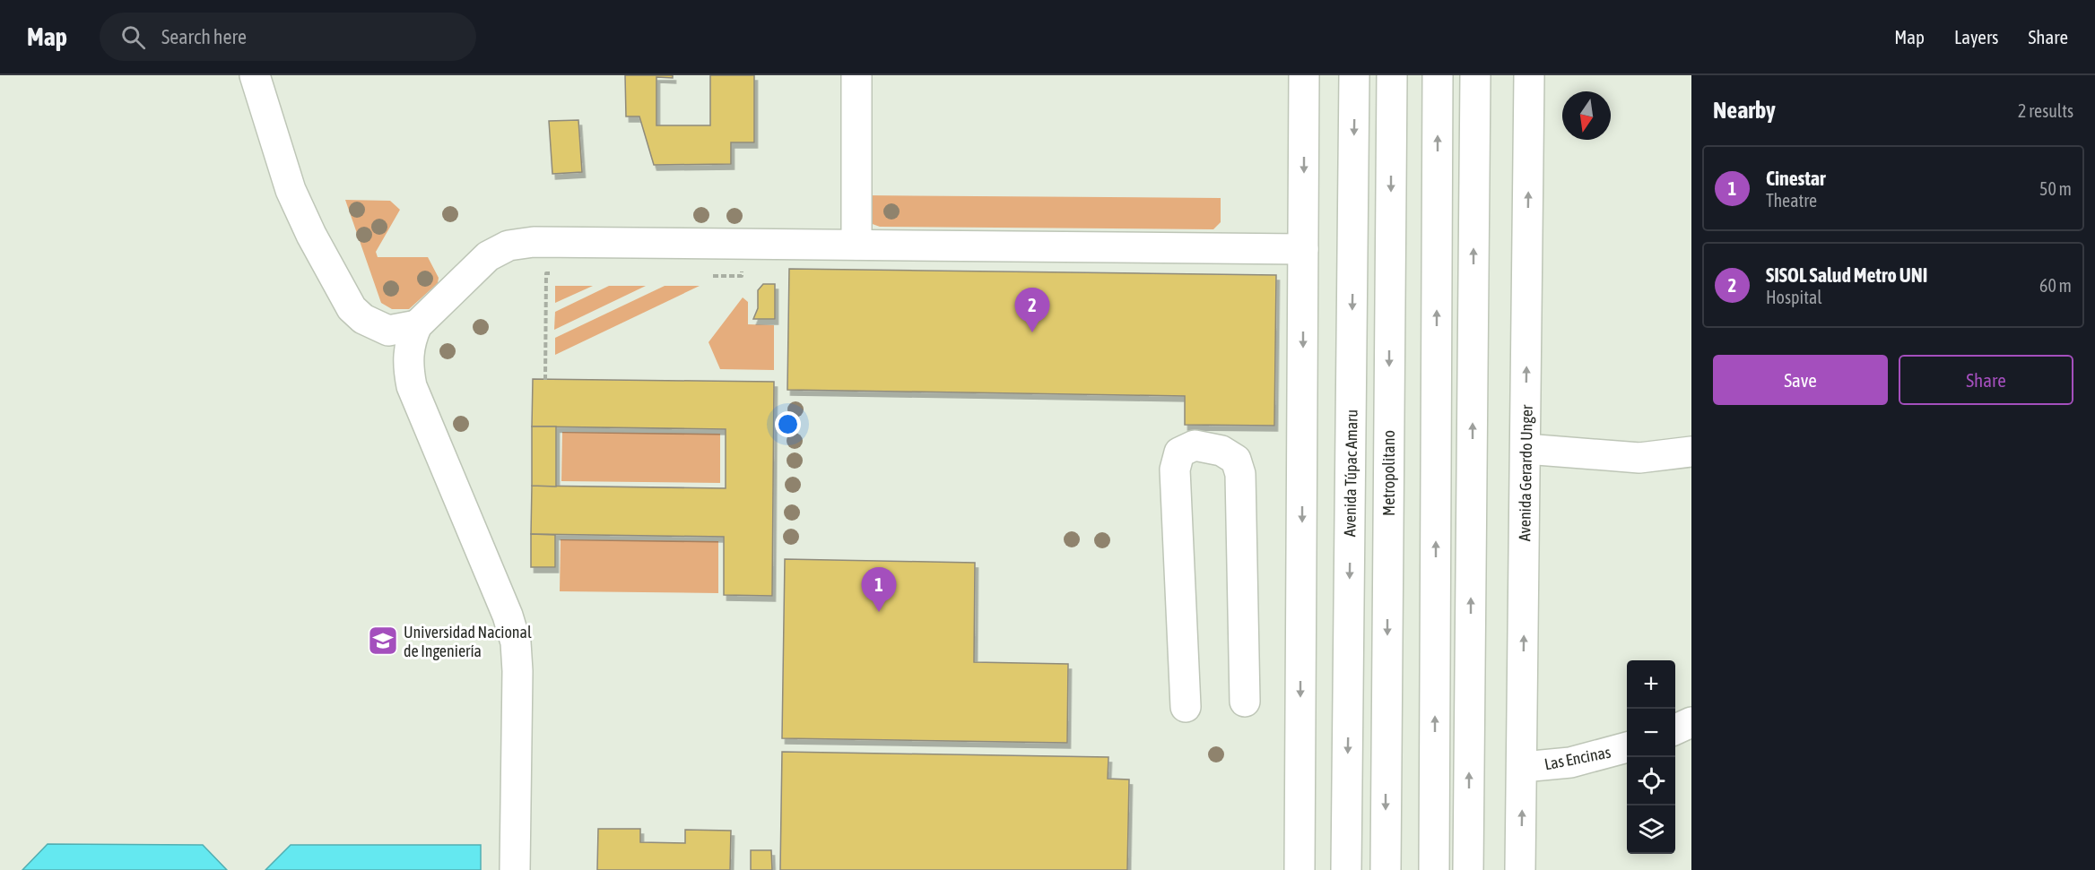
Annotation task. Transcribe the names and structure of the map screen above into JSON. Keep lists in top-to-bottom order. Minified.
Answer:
{"streets":{"street":["Avenida Túpac Amaru","Metropolitano","Avenida Gerardo Unger","Las Encinas"]},"crossings":[["Avenida Gerardo Unger","Las Encinas"]],"places":{"school or university":["Universidad Nacional de Ingeniería"]},"north":"bottom","page":{"header":"Map","search":"Search here","nav":["Map","Layers","Share"],"heading":["Nearby","2 results"],"list":[{"mark":"1","name":"Cinestar","note":"Theatre","value":"50 m"},{"mark":"2","name":"SISOL Salud Metro UNI","note":"Hospital","value":"60 m"}],"pins":["2","1"],"buttons":["Save","Share"],"map_buttons":["+","−"]}}
